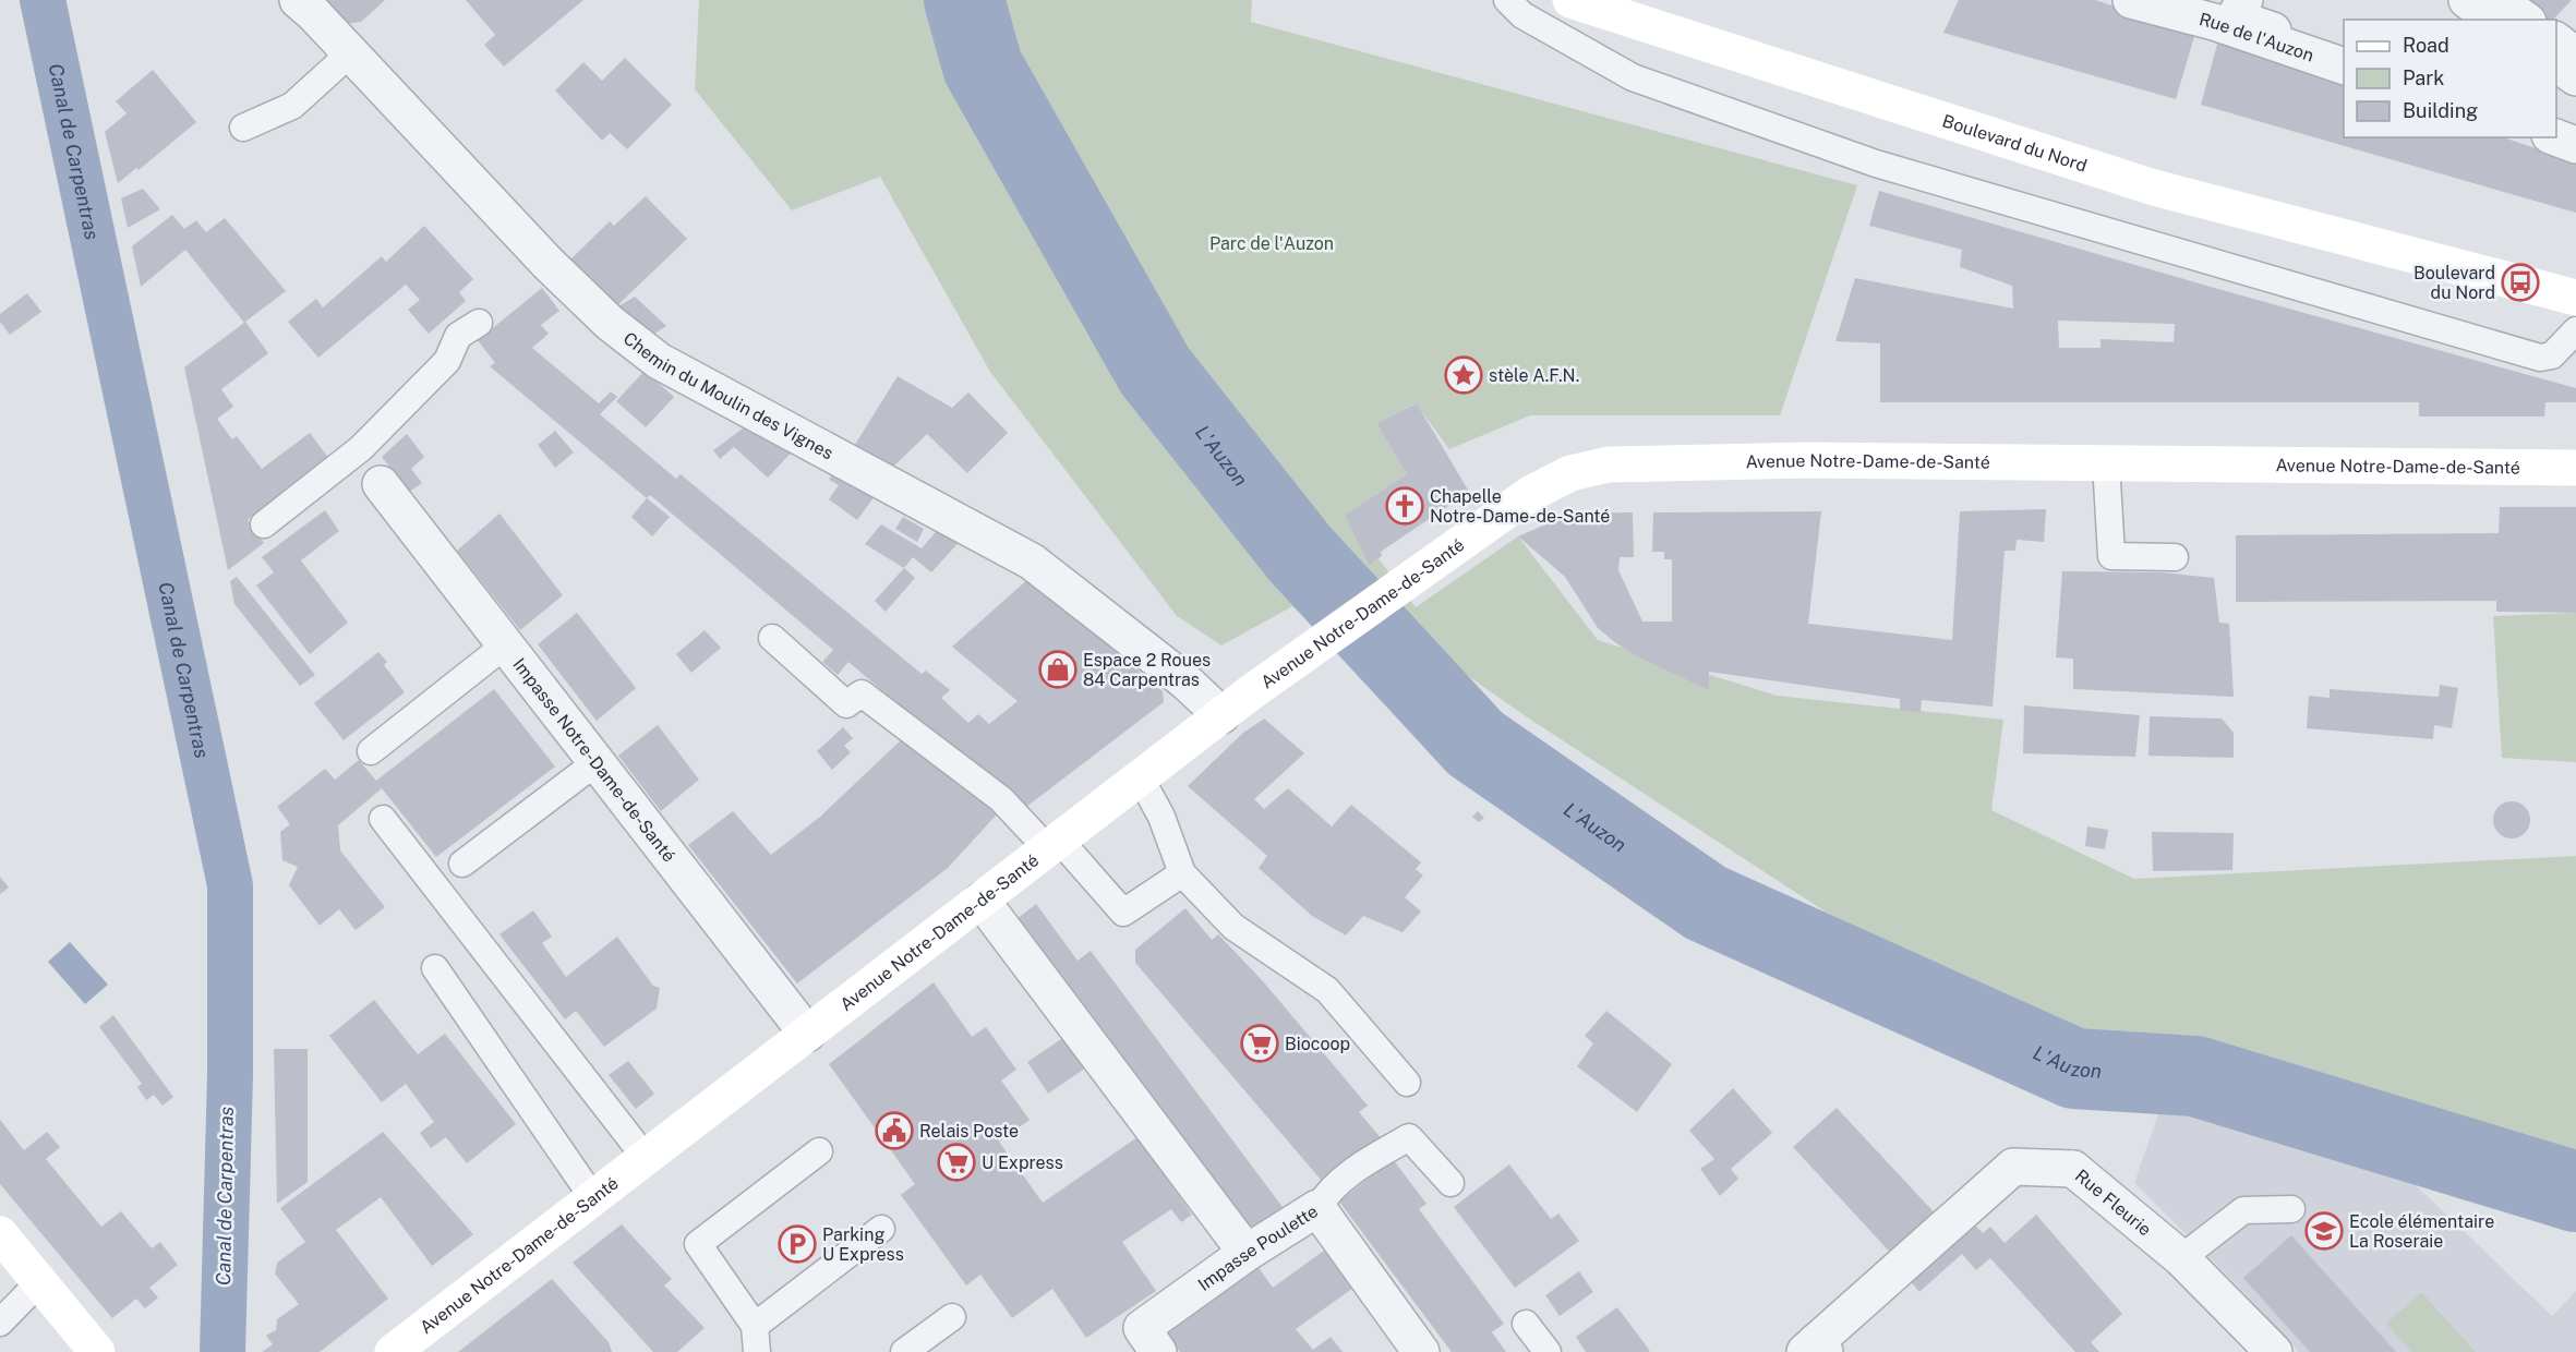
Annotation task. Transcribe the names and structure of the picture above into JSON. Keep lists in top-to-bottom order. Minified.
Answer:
{"streets":{"main road":["Boulevard du Nord","Avenue Notre-Dame-de-Santé"],"street":["Rue de l'Auzon","Chemin du Moulin des Vignes","Impasse Notre-Dame-de-Santé","Rue Fleurie","Impasse Poulette"]},"crossings":[["Chemin du Moulin des Vignes","Avenue Notre-Dame-de-Santé"],["Avenue Notre-Dame-de-Santé","Impasse Notre-Dame-de-Santé"]],"water":["Canal de Carpentras","L'Auzon"],"parks":["Parc de l'Auzon"],"places":{"bus stop":["Boulevard du Nord"],"place":["stèle A.F.N."],"church":["Chapelle Notre-Dame-de-Santé"],"shop":["Espace 2 Roues 84 Carpentras"],"supermarket":["Biocoop","U Express"],"public building":["Relais Poste"],"school or university":["Ecole élémentaire La Roseraie"],"parking":["Parking U Express"]},"legend":["Road","Park","Building"]}
